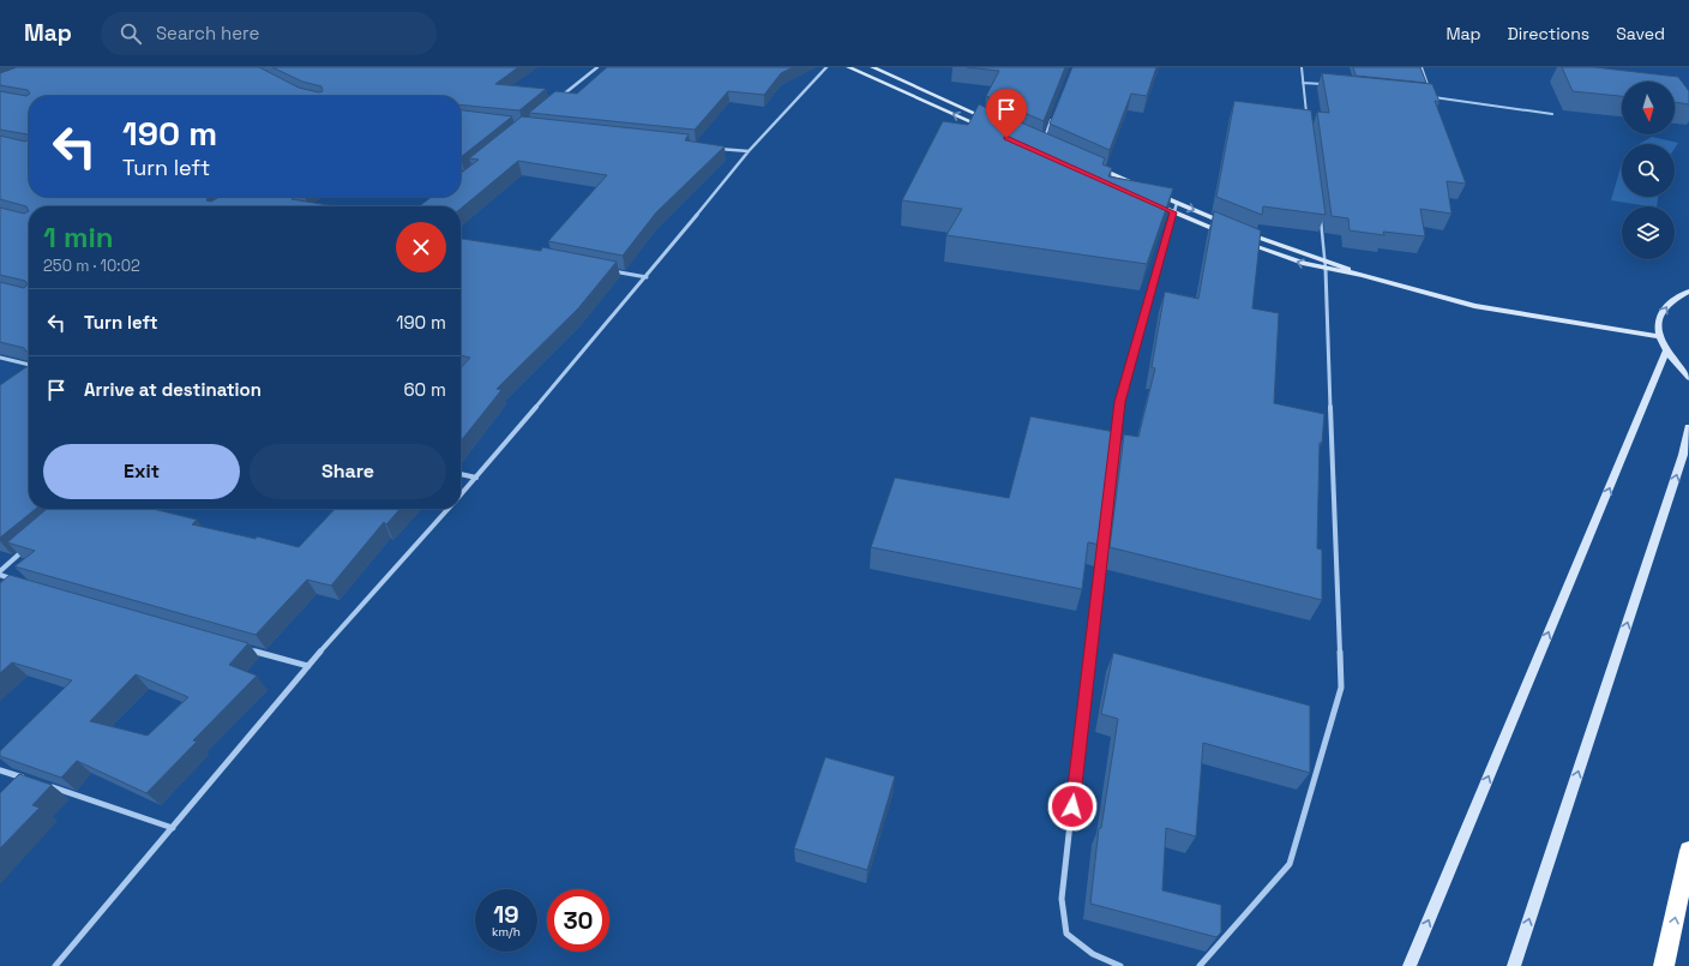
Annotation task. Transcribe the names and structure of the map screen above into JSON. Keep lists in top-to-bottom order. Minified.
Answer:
{"north":"bottom","page":{"header":"Map","search":"Search here","nav":["Map","Directions","Saved"],"turn":["190 m","Turn left"],"heading":["1 min","250 m · 10:02"],"list":[{"name":"Turn left","value":"190 m"},{"name":"Arrive at destination","value":"60 m"}],"buttons":["Exit","Share"],"speed":"19 km/h","limit":"30"}}
